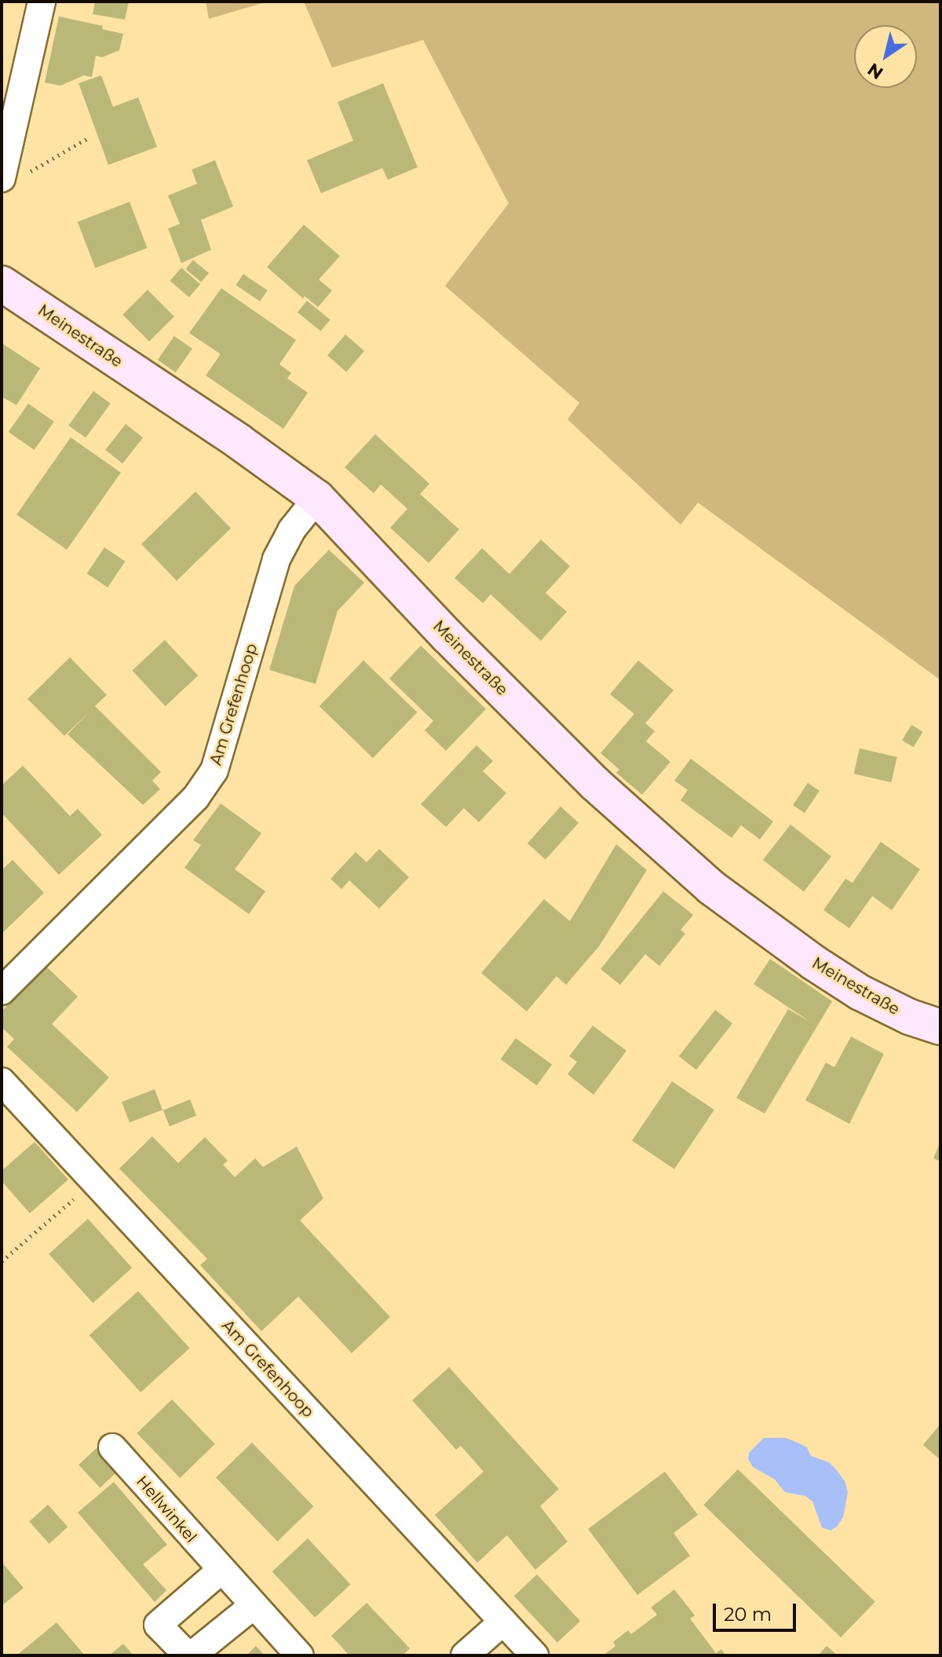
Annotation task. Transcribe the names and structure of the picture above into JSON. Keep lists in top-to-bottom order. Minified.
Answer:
{"streets":{"street":["Meinestraße","Am Grefenhoop","Hellwinkel"]},"crossings":[["Meinestraße","Am Grefenhoop"]],"scale_bar":"20 m","north":"bottom left"}
